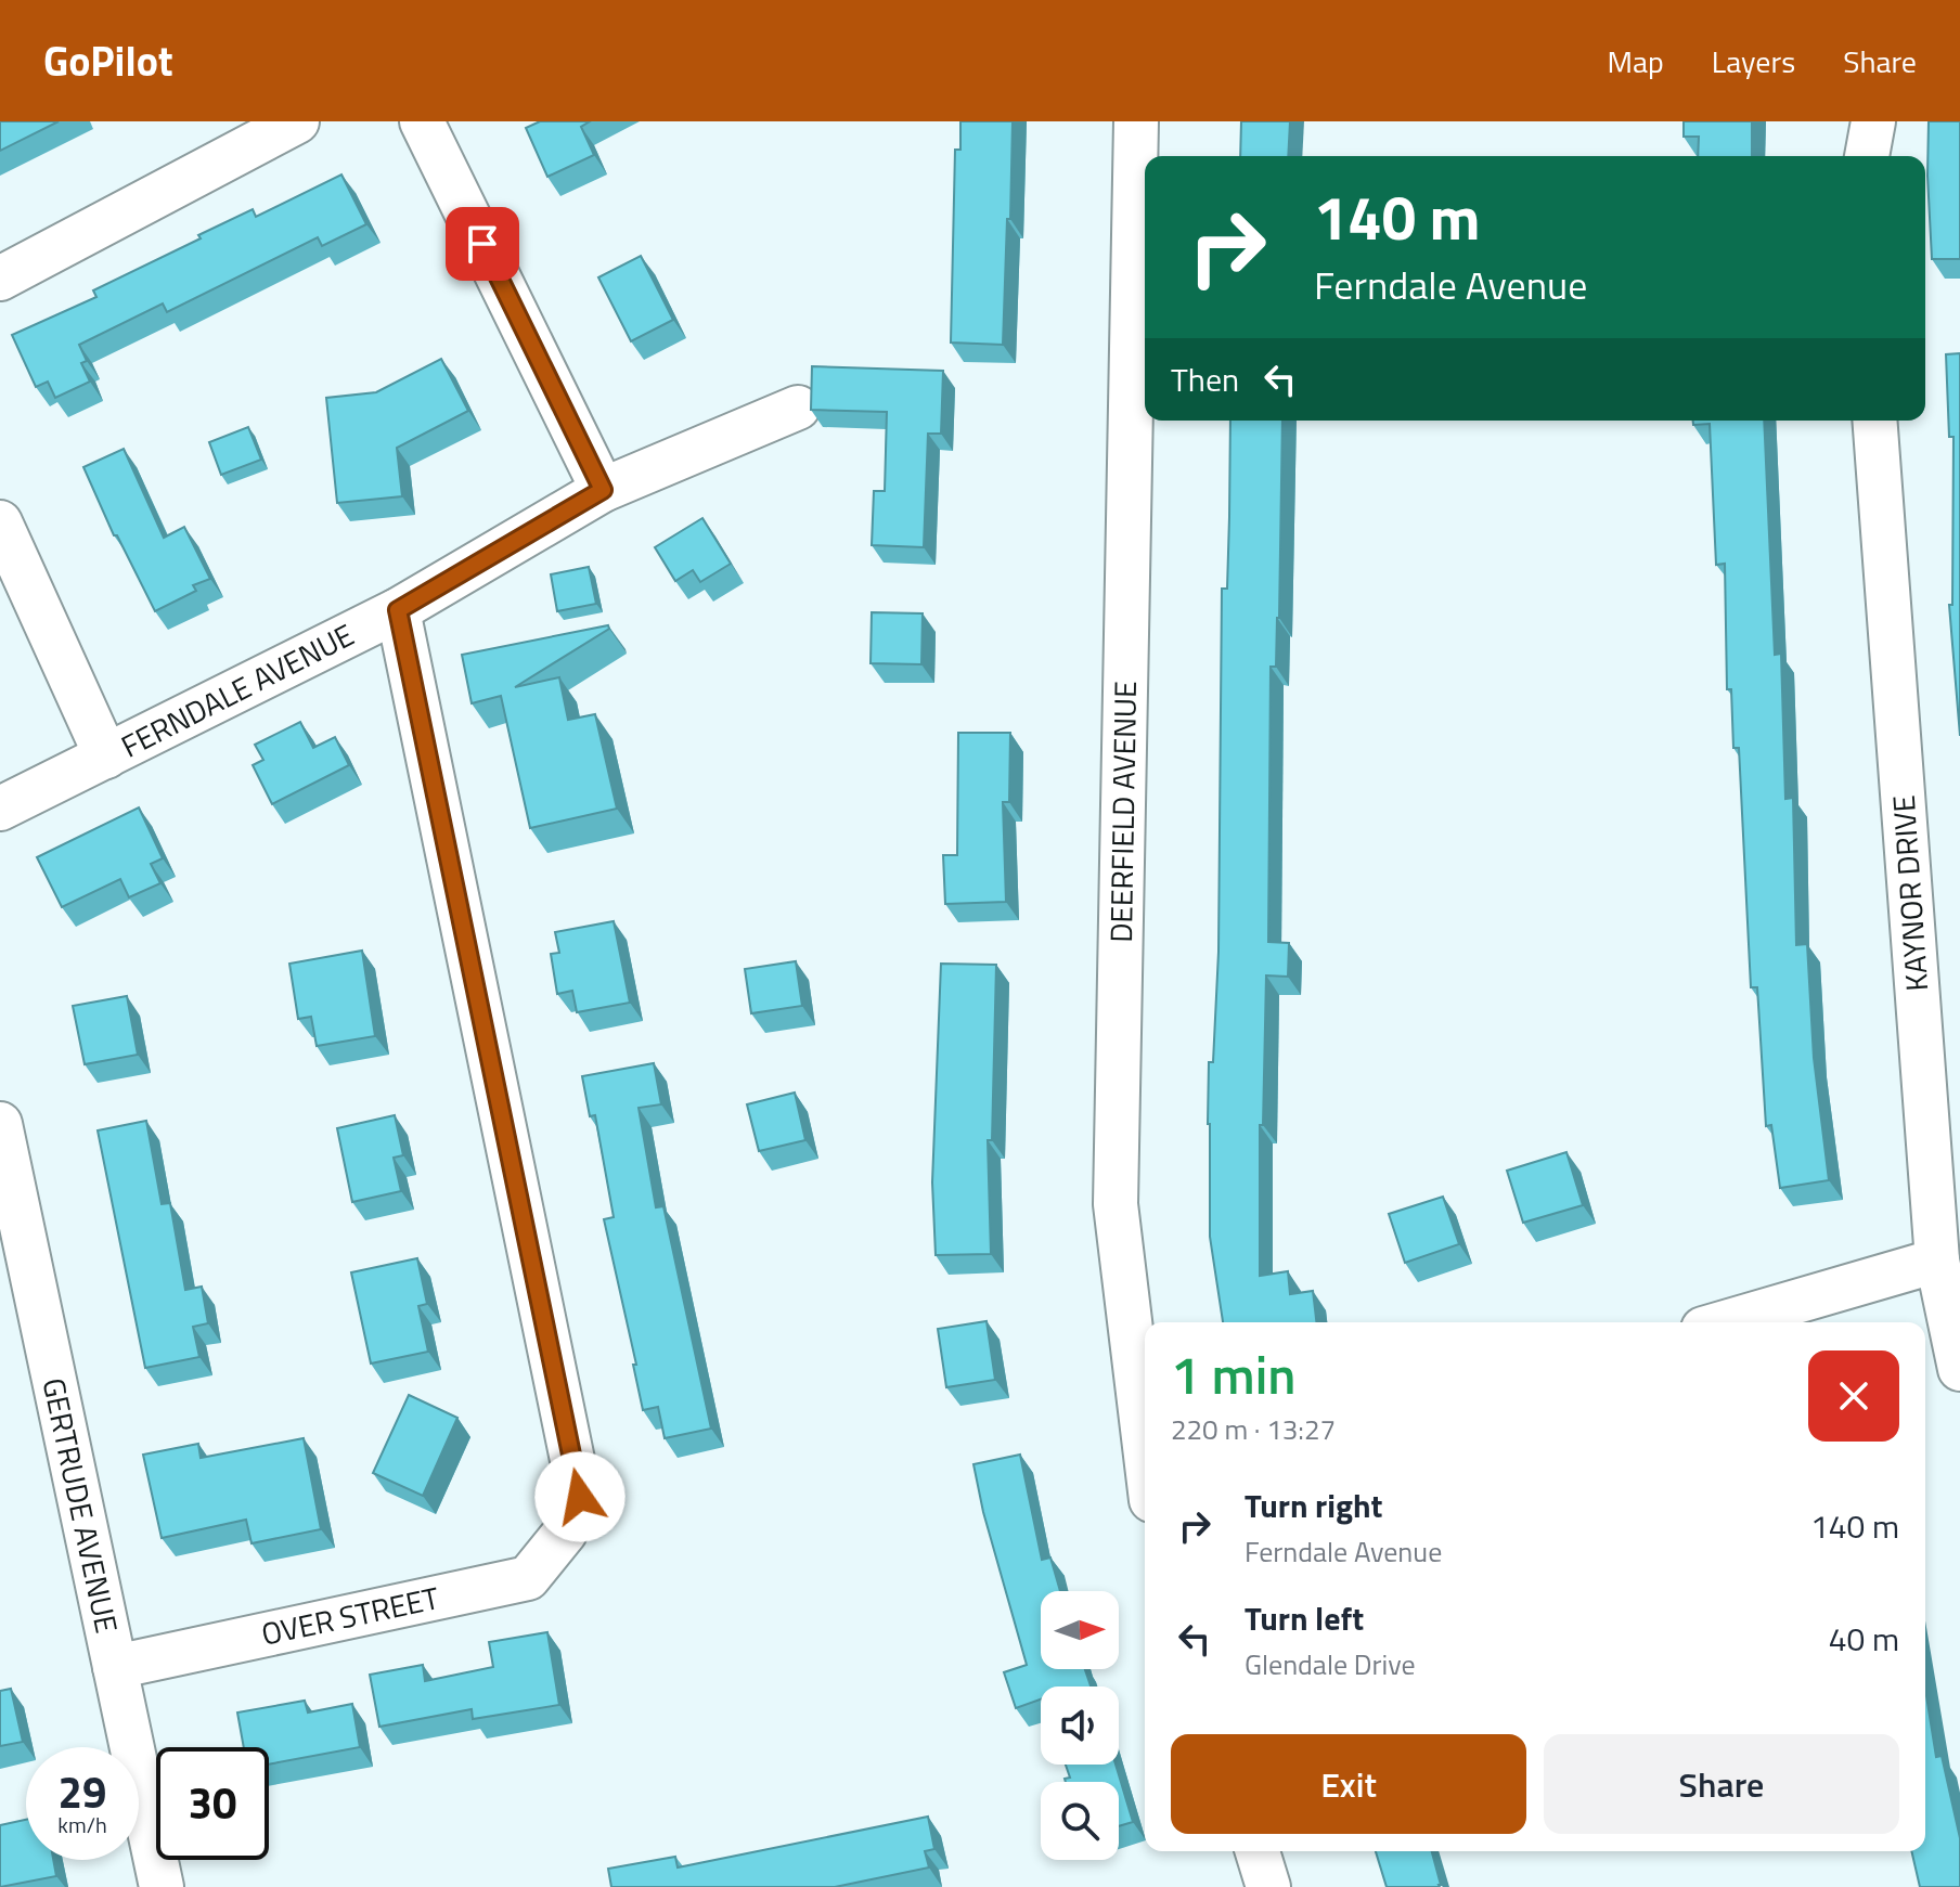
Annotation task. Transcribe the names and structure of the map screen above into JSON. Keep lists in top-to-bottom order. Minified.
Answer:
{"streets":{"street":["FERNDALE AVENUE","DEERFIELD AVENUE","KAYNOR DRIVE","GERTRUDE AVENUE","OVER STREET"]},"crossings":[["FERNDALE AVENUE","OVER STREET"],["GERTRUDE AVENUE","OVER STREET"]],"north":"right","page":{"header":"GoPilot","nav":["Map","Layers","Share"],"turn":["140 m","Ferndale Avenue"],"then":"Then","heading":["1 min","220 m · 13:27"],"list":[{"name":"Turn right","note":"Ferndale Avenue","value":"140 m"},{"name":"Turn left","note":"Glendale Drive","value":"40 m"}],"buttons":["Exit","Share"],"speed":"29 km/h","limit":"30"}}
